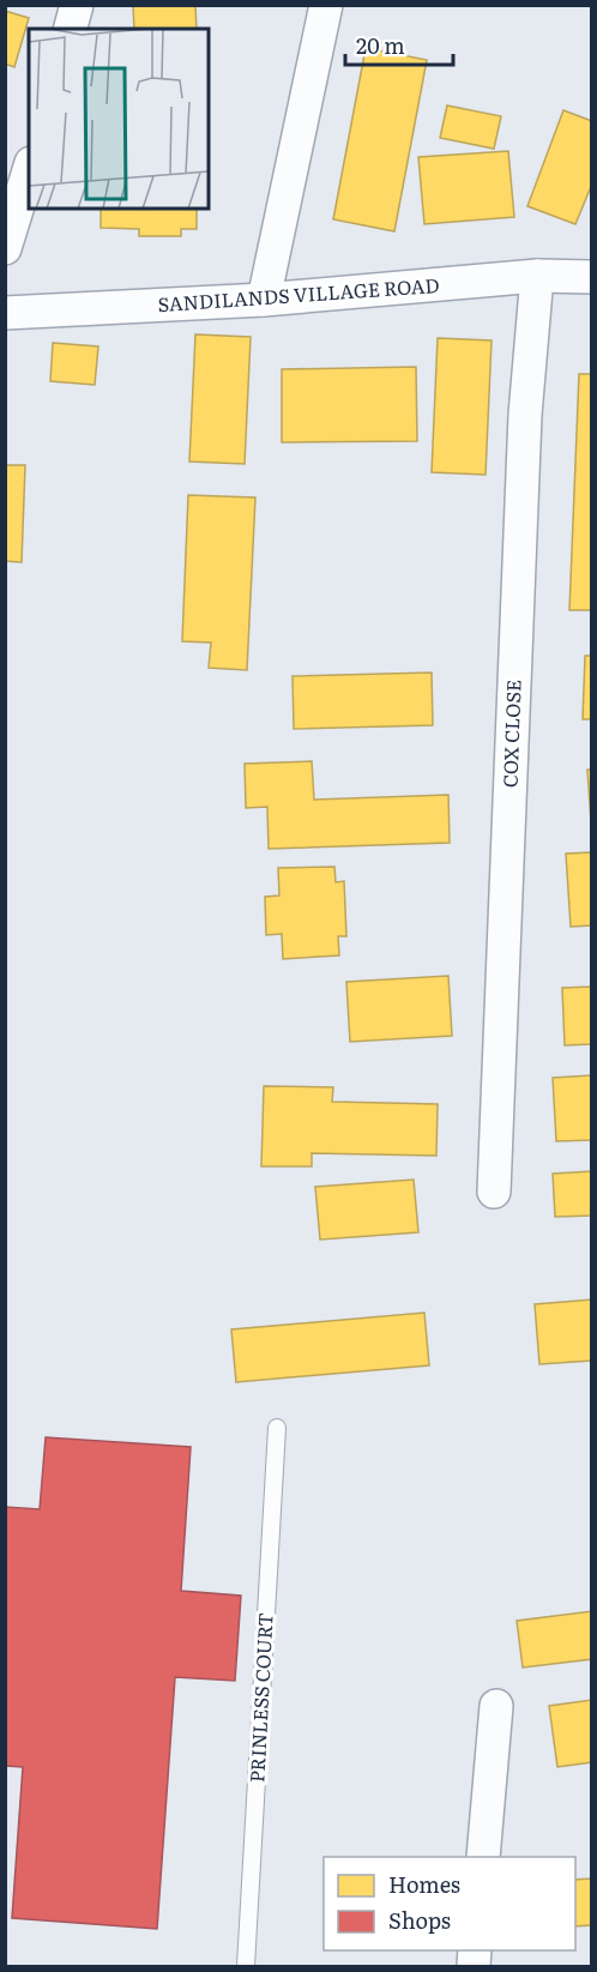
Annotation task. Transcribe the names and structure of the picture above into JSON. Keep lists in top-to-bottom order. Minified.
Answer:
{"streets":{"street":["SANDILANDS VILLAGE ROAD","COX CLOSE"],"lane":["PRINLESS COURT"]},"crossings":[["SANDILANDS VILLAGE ROAD","COX CLOSE"]],"legend":["Homes","Shops"],"scale_bar":"20 m"}
